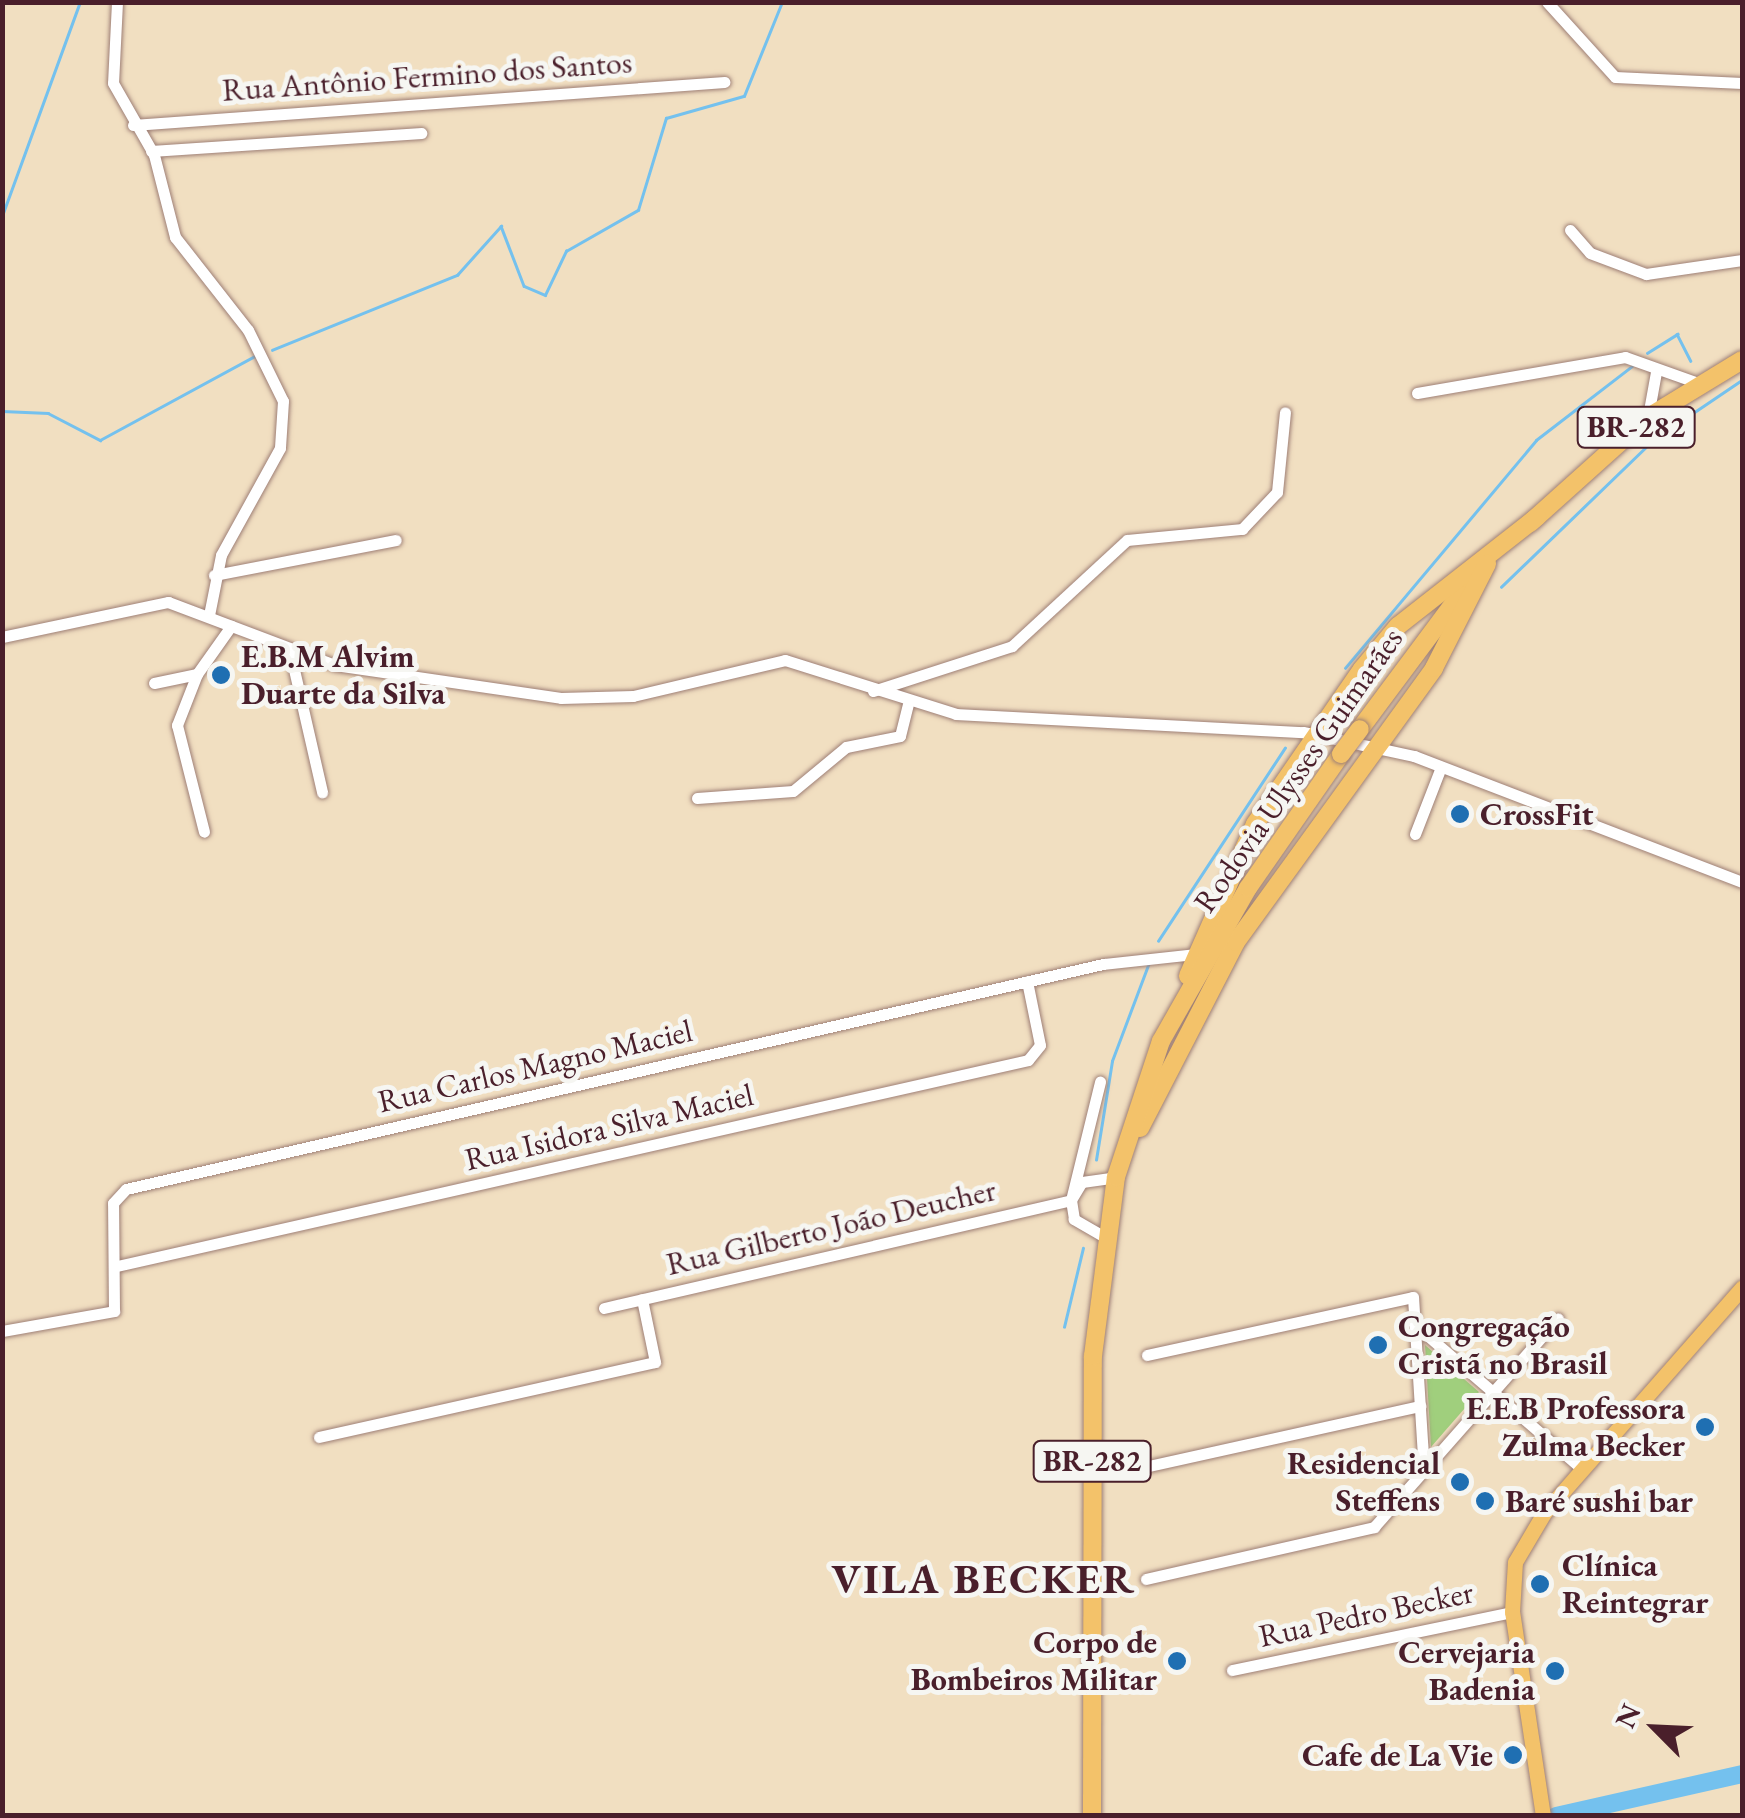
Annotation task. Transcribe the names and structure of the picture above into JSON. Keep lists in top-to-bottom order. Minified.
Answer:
{"streets":{"highway":["BR-282","Rodovia Ulysses Guimarães"],"street":["Rua Antônio Fermino dos Santos","Rua Carlos Magno Maciel","Rua Isidora Silva Maciel","Rua Gilberto João Deucher","Rua Pedro Becker"]},"crossings":[["Rodovia Ulysses Guimarães","Rua Gilberto João Deucher"],["Rua Carlos Magno Maciel","Rua Isidora Silva Maciel"]],"districts":["VILA BECKER"],"places":["E.B.M Alvim Duarte da Silva","CrossFit","Congregação Cristã no Brasil","E.E.B Professora Zulma Becker","Residencial Steffens","Baré sushi bar","Clínica Reintegrar","Corpo de Bombeiros Militar","Cervejaria Badenia","Cafe de La Vie"],"north":"top left"}
